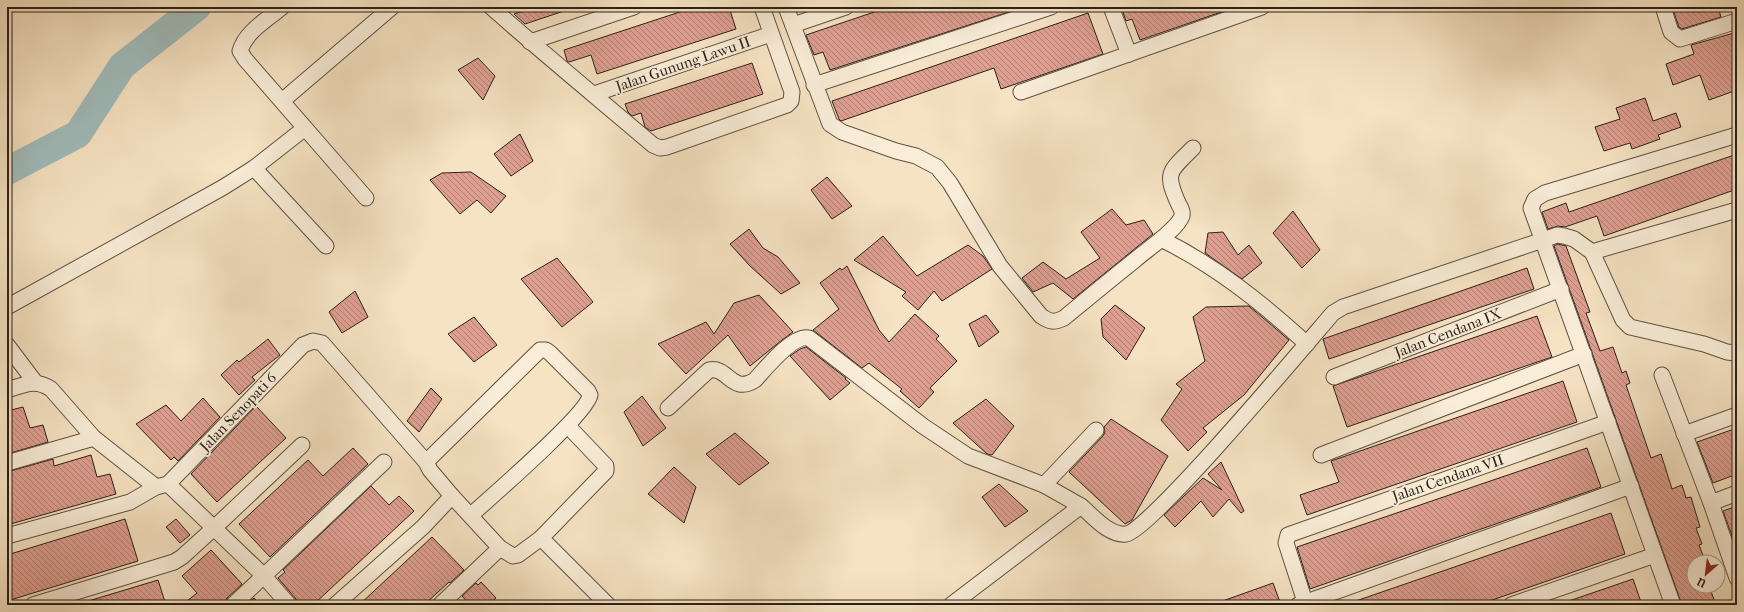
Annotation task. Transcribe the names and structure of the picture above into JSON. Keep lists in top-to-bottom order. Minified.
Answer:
{"streets":{"street":["Jalan Gunung Lawu II","Jalan Cendana IX","Jalan Senopati 6","Jalan Cendana VII"]},"north":"bottom left"}
